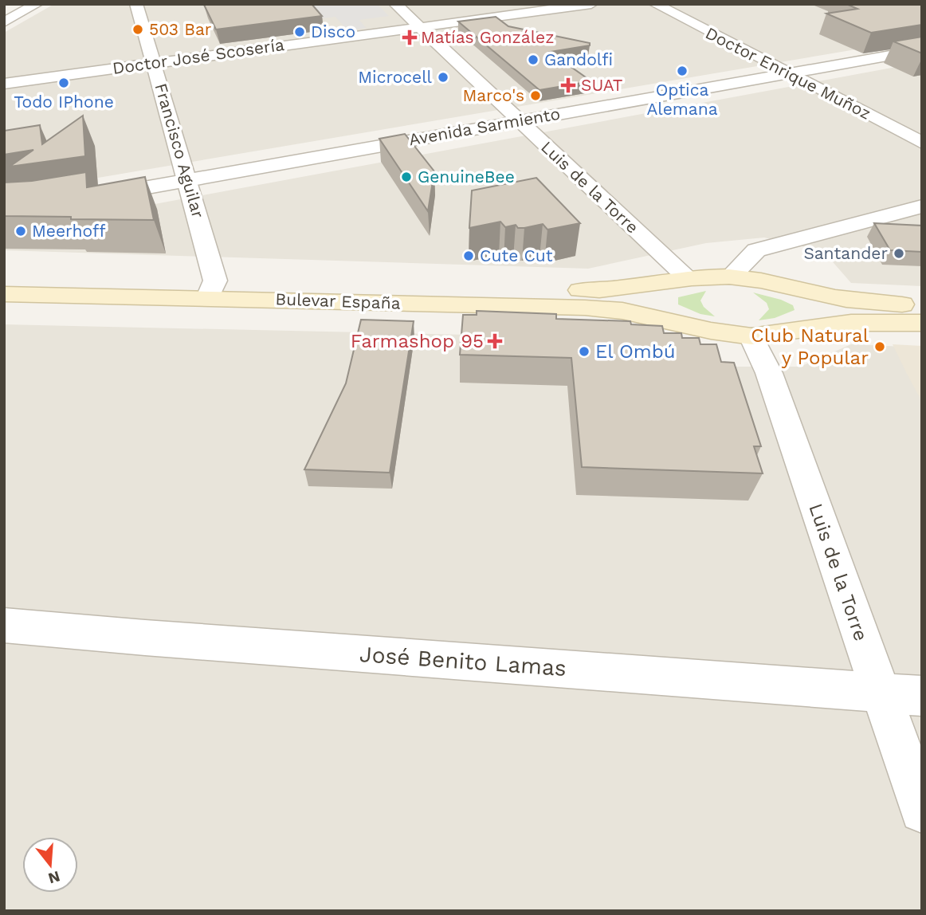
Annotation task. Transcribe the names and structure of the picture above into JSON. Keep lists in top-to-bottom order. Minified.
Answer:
{"streets":{"main road":["Bulevar España"],"street":["Doctor José Scosería","Doctor Enrique Muñoz","Avenida Sarmiento","Francisco Aguilar","Luis de la Torre","José Benito Lamas"]},"crossings":[["Doctor José Scosería","Francisco Aguilar"],["Doctor José Scosería","Luis de la Torre"],["Doctor Enrique Muñoz","Avenida Sarmiento"],["Avenida Sarmiento","Francisco Aguilar"],["Avenida Sarmiento","Luis de la Torre"],["Francisco Aguilar","Bulevar España"],["Luis de la Torre","Bulevar España"],["Luis de la Torre","José Benito Lamas"]],"places":{"other":["503 Bar","Disco","Gandolfi","Optica Alemana","Microcell","Todo IPhone","Marco's","GenuineBee","Meerhoff","Santander","Cute Cut","Club Natural y Popular","El Ombú"],"health":["Matías González","SUAT","Farmashop 95"]},"north":"bottom"}
